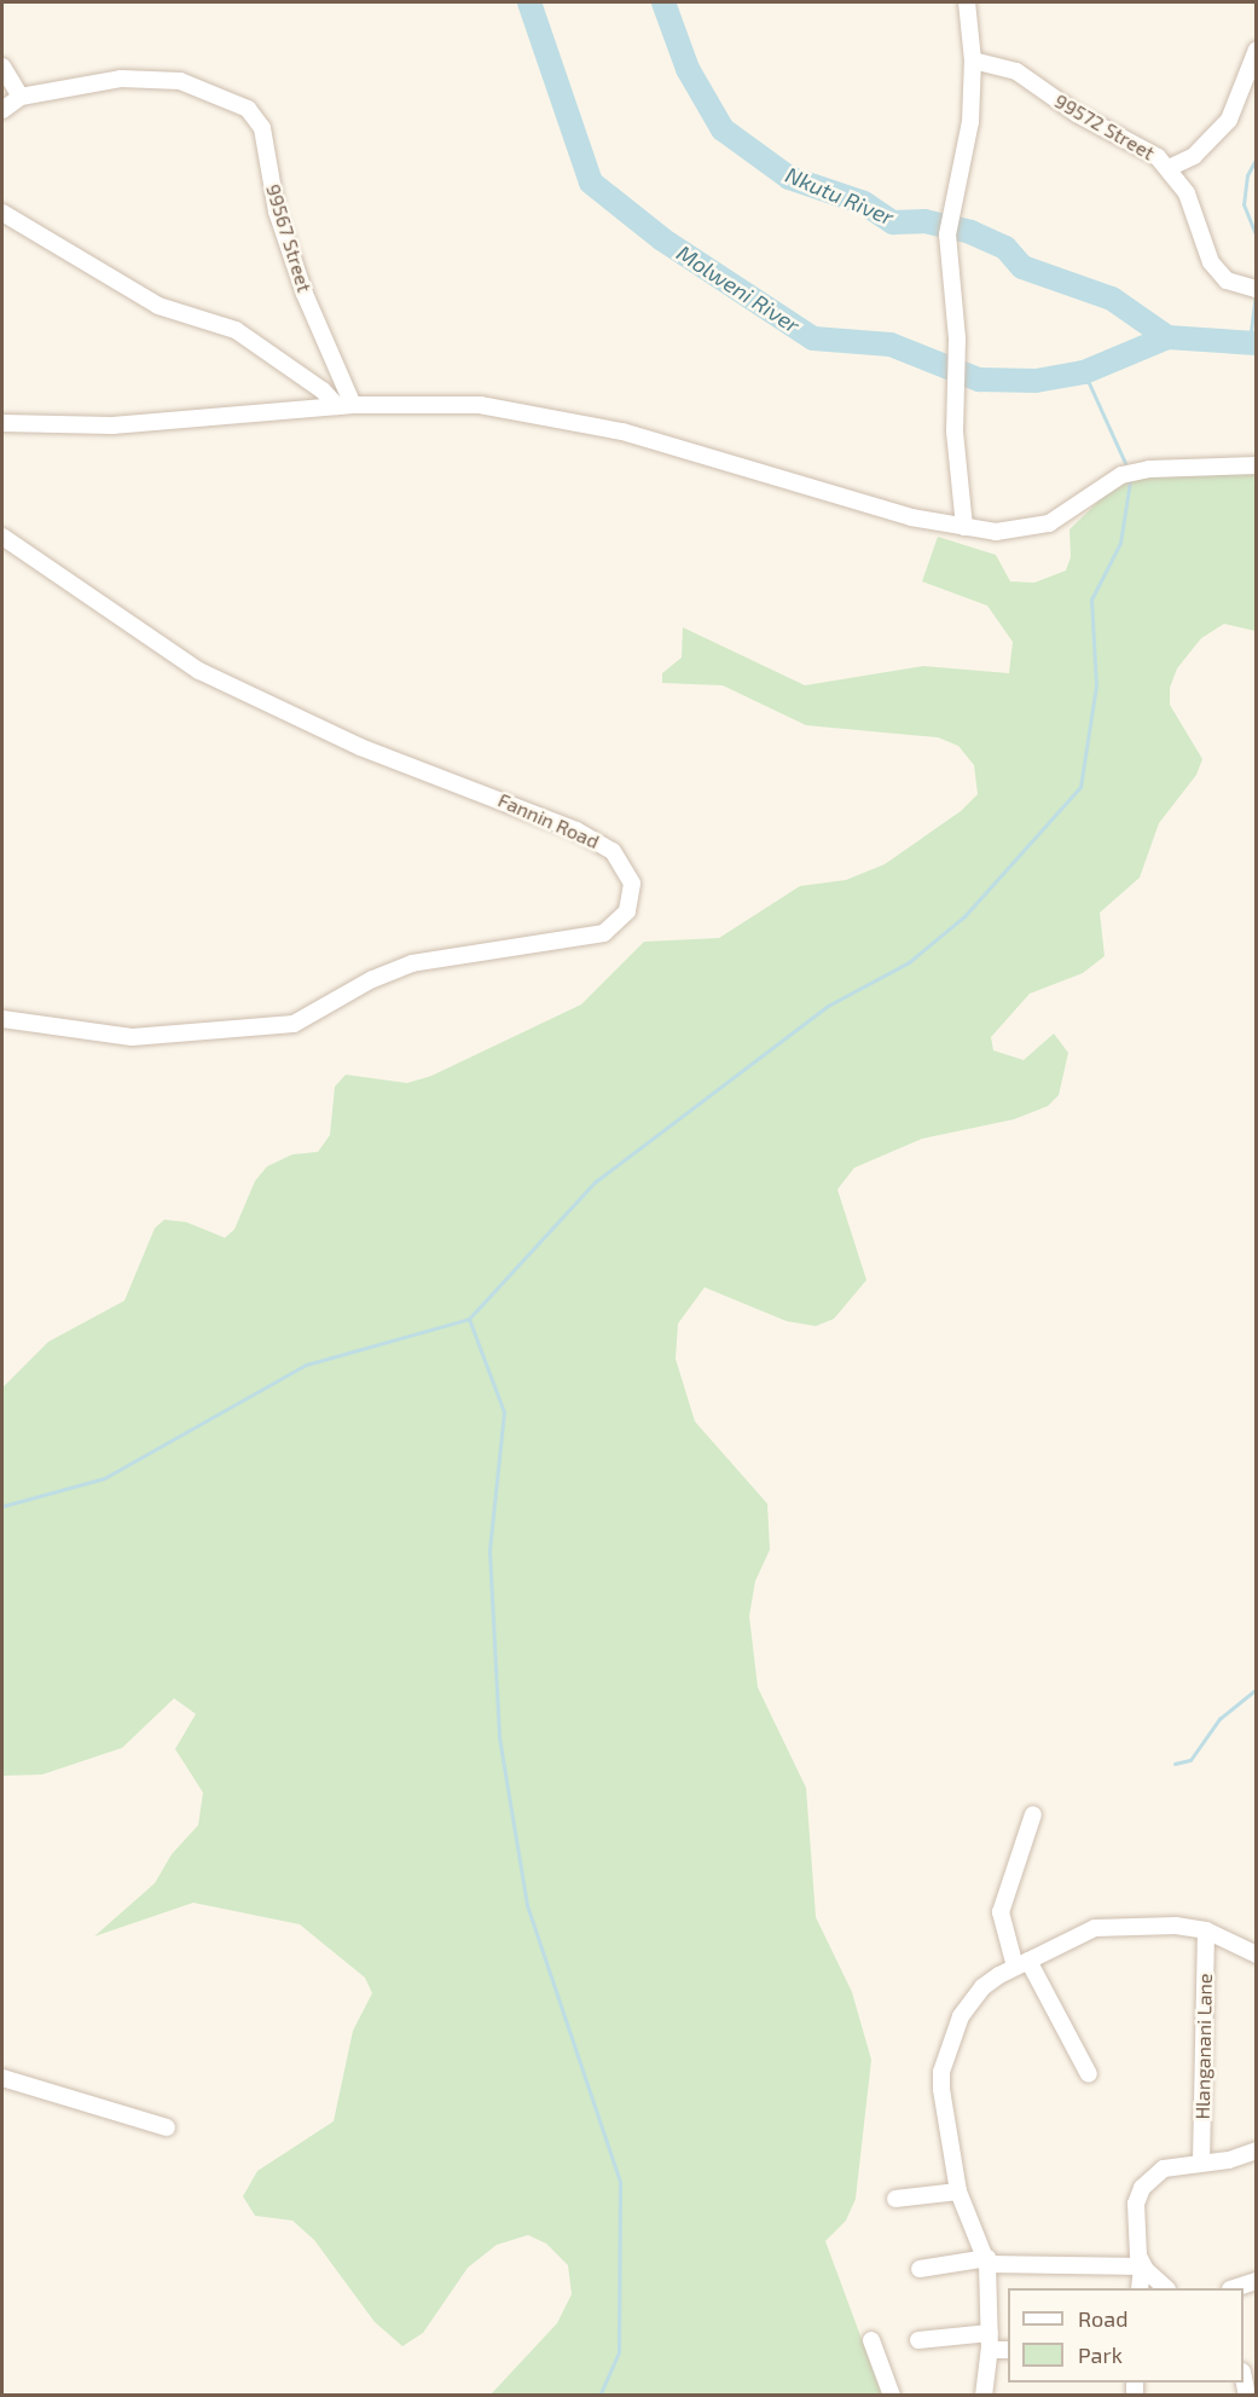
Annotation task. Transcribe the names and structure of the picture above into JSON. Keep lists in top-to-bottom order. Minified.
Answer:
{"streets":{"street":["99572 Street","99567 Street","Fannin Road","Hlanganani Lane"]},"water":["Nkutu River","Molweni River"],"legend":["Road","Park"]}
